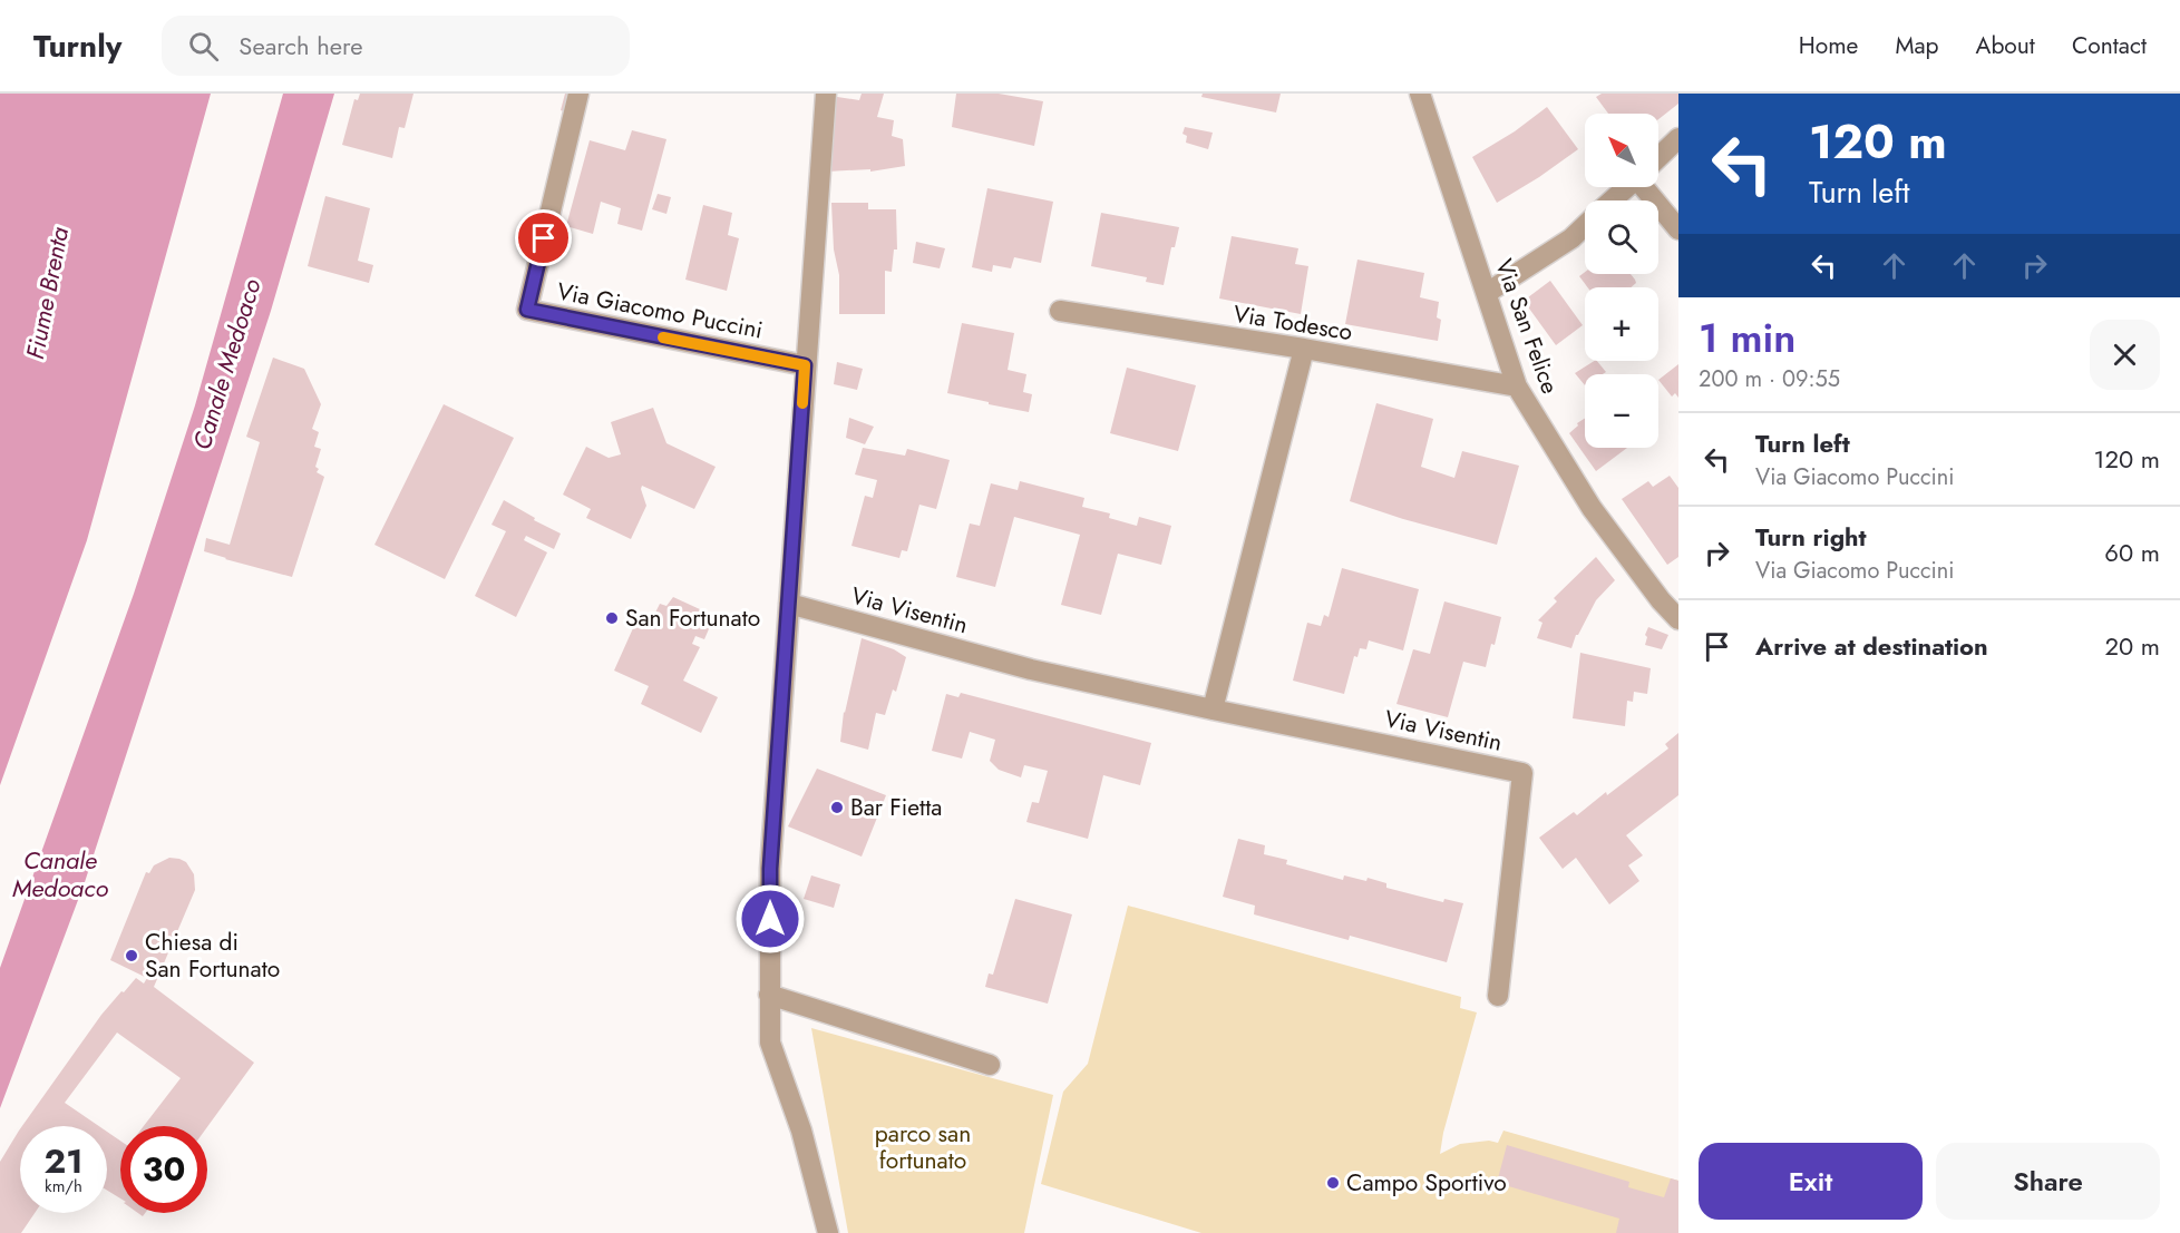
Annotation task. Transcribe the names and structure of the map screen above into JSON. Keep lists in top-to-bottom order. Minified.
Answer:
{"streets":{"street":["Via Giacomo Puccini","Via Todesco","Via San Felice","Via Visentin"]},"crossings":[["Via Todesco","Via San Felice"]],"water":["Fiume Brenta","Canale Medoaco"],"parks":["parco san fortunato"],"places":["San Fortunato","Bar Fietta","Chiesa di San Fortunato","Campo Sportivo"],"north":"top left","page":{"header":"Turnly","search":"Search here","nav":["Home","Map","About","Contact"],"turn":["120 m","Turn left"],"map_buttons":["+","−"],"heading":["1 min","200 m · 09:55"],"list":[{"name":"Turn left","note":"Via Giacomo Puccini","value":"120 m"},{"name":"Turn right","note":"Via Giacomo Puccini","value":"60 m"},{"name":"Arrive at destination","value":"20 m"}],"speed":"21 km/h","limit":"30","buttons":["Exit","Share"]}}
